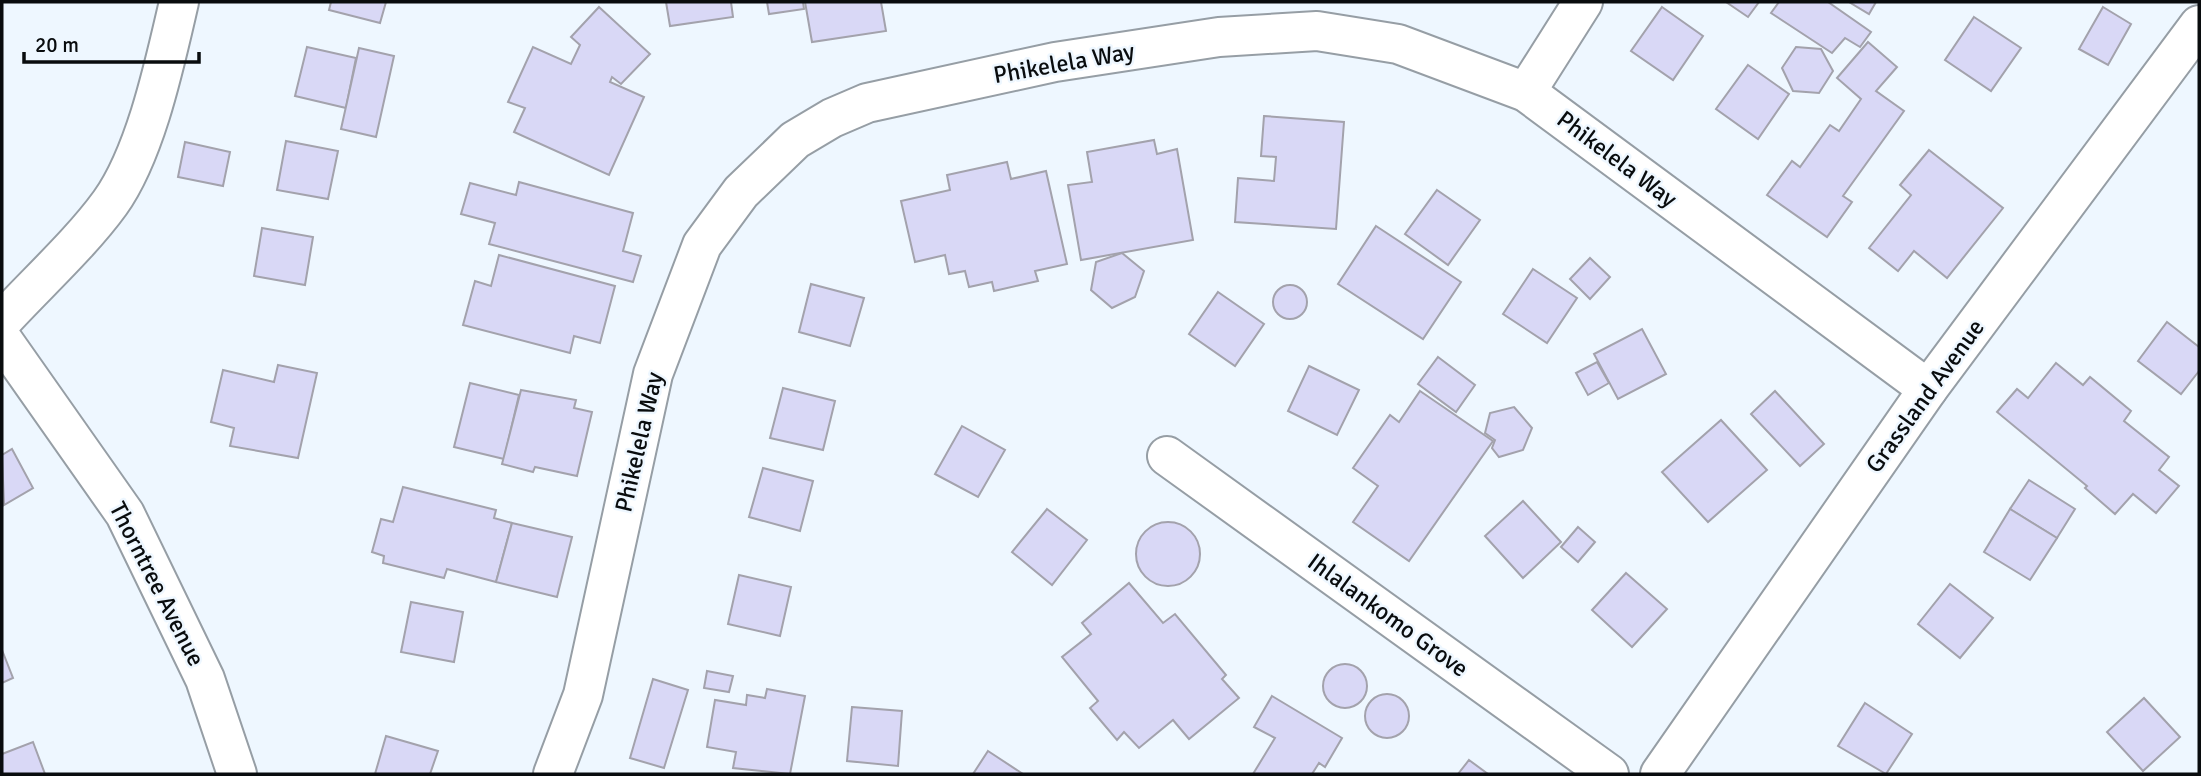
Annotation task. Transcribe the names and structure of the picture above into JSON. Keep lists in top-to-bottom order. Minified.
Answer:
{"streets":{"street":["Phikelela Way","Grassland Avenue","Thorntree Avenue","Ihlalankomo Grove"]},"crossings":[["Phikelela Way","Grassland Avenue"]],"scale_bar":"20 m"}
